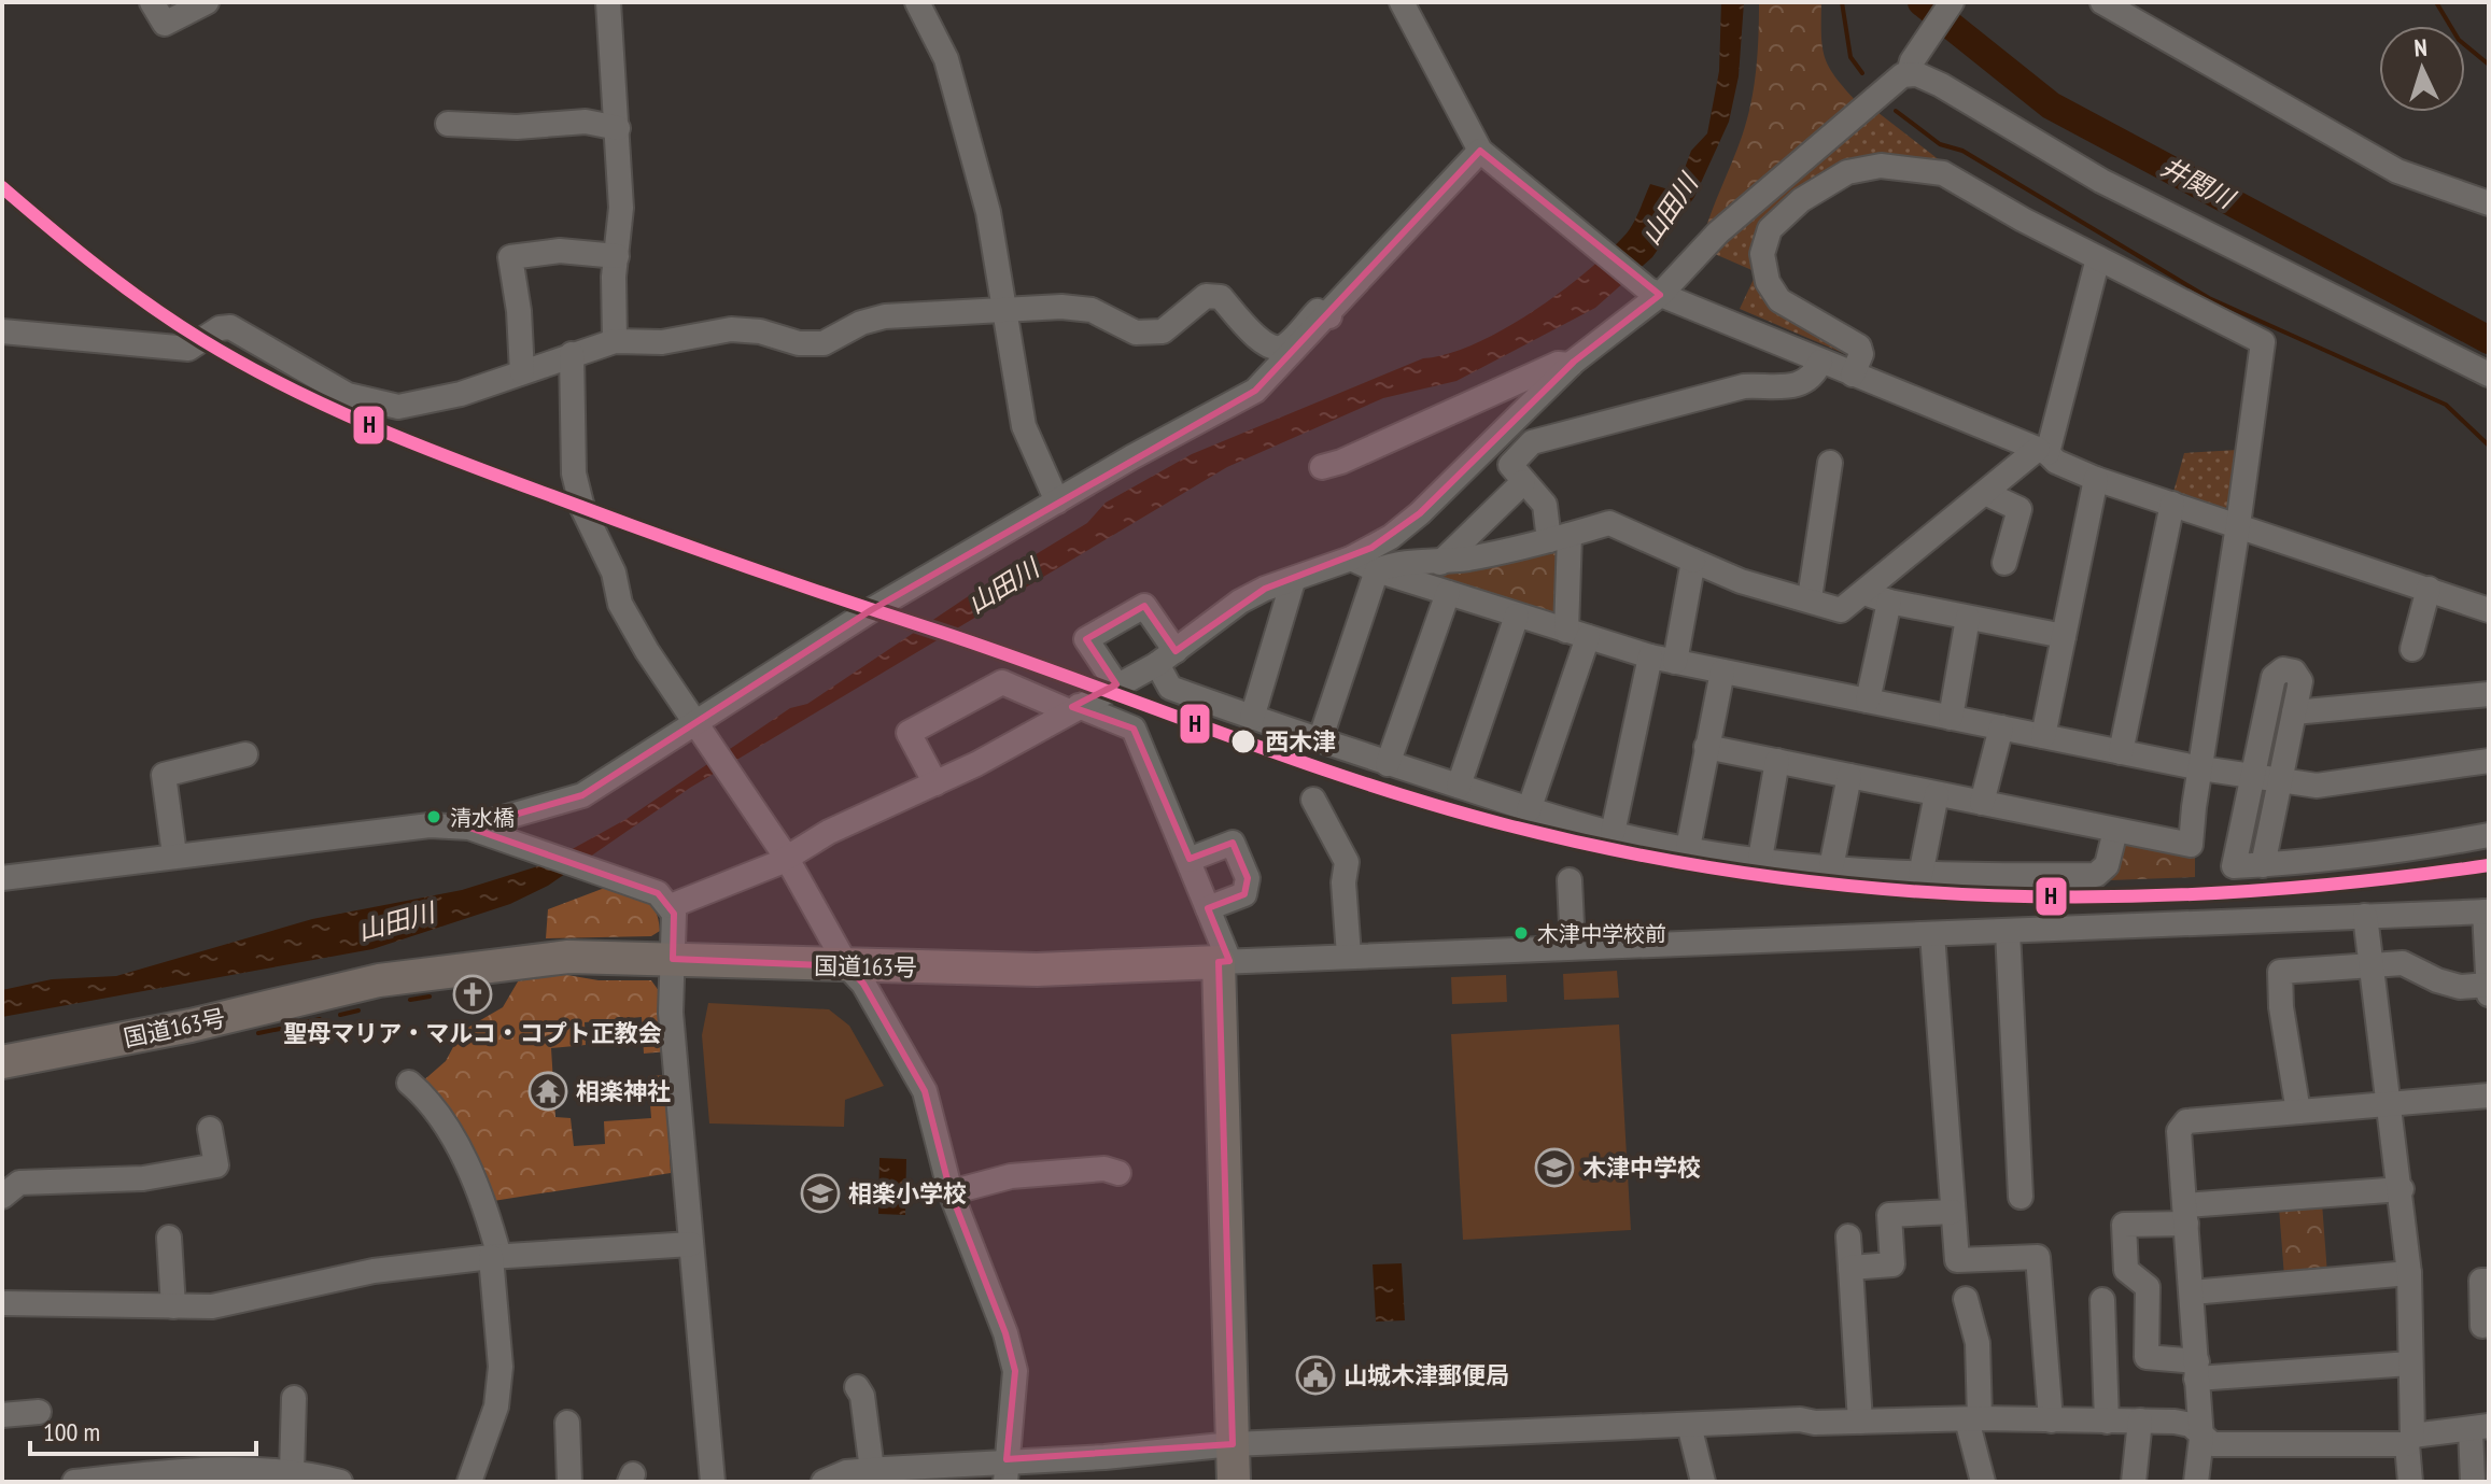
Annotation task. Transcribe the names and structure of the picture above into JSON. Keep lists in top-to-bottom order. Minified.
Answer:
{"streets":{"highway":["国道163号"]},"water":["井関川","山田川"],"places":{"other":["西木津","清水橋","木津中学校前"],"church":["聖母マリア・マルコ・コプト正教会"],"temple":["相楽神社"],"school or university":["木津中学校","相楽小学校"],"public building":["山城木津郵便局"]},"lines":["transit line H"],"scale_bar":"100 m","north":"top"}
